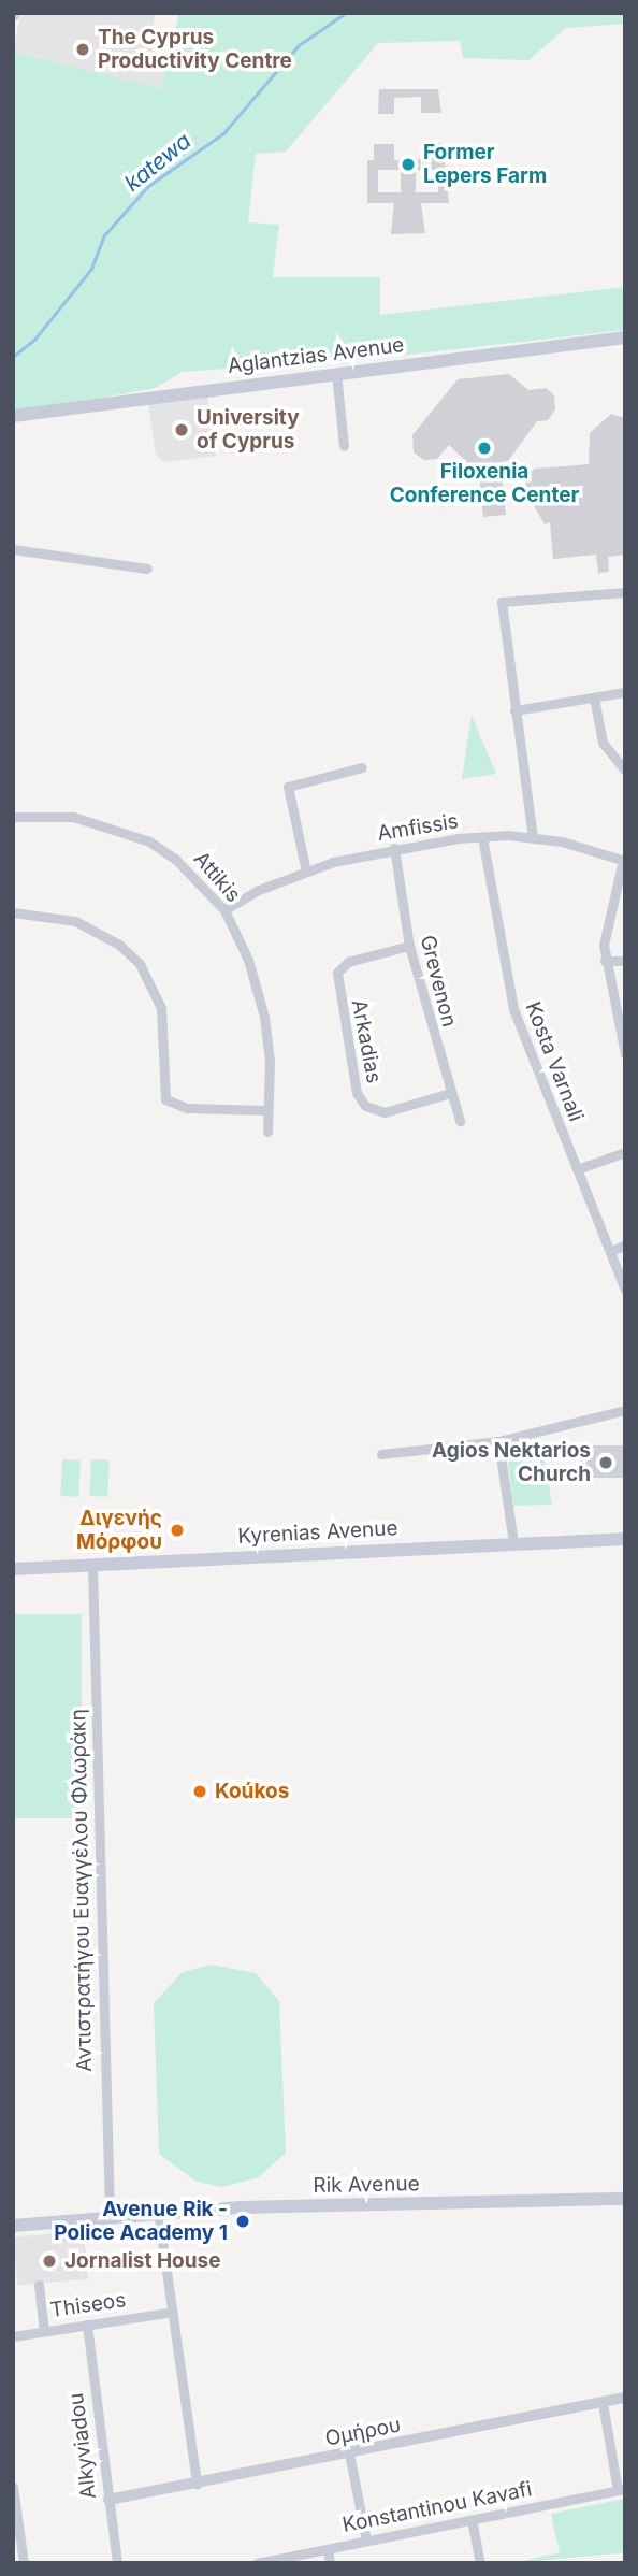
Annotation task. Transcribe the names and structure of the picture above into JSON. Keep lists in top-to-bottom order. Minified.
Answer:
{"streets":{"main road":["Aglantzias Avenue","Kyrenias Avenue","Rik Avenue"],"street":["Amfissis","Attikis","Grevenon","Arkadias","Kosta Varnali","Αντιστρατήγου Ευαγγέλου Φλωράκη","Thiseos","Ομήρου","Alkyviadou","Konstantinou Kavafi"]},"crossings":[["Amfissis","Attikis"],["Amfissis","Grevenon"],["Amfissis","Kosta Varnali"],["Grevenon","Arkadias"],["Kyrenias Avenue","Αντιστρατήγου Ευαγγέλου Φλωράκη"],["Αντιστρατήγου Ευαγγέλου Φλωράκη","Rik Avenue"],["Thiseos","Alkyviadou"],["Ομήρου","Alkyviadou"]],"water":["katewa"],"places":["The Cyprus Productivity Centre","Former Lepers Farm","University of Cyprus","Filoxenia Conference Center","Agios Nektarios Church","Διγενής Μόρφου","Koúkos","Avenue Rik - Police Academy 1","Jornalist House"]}
